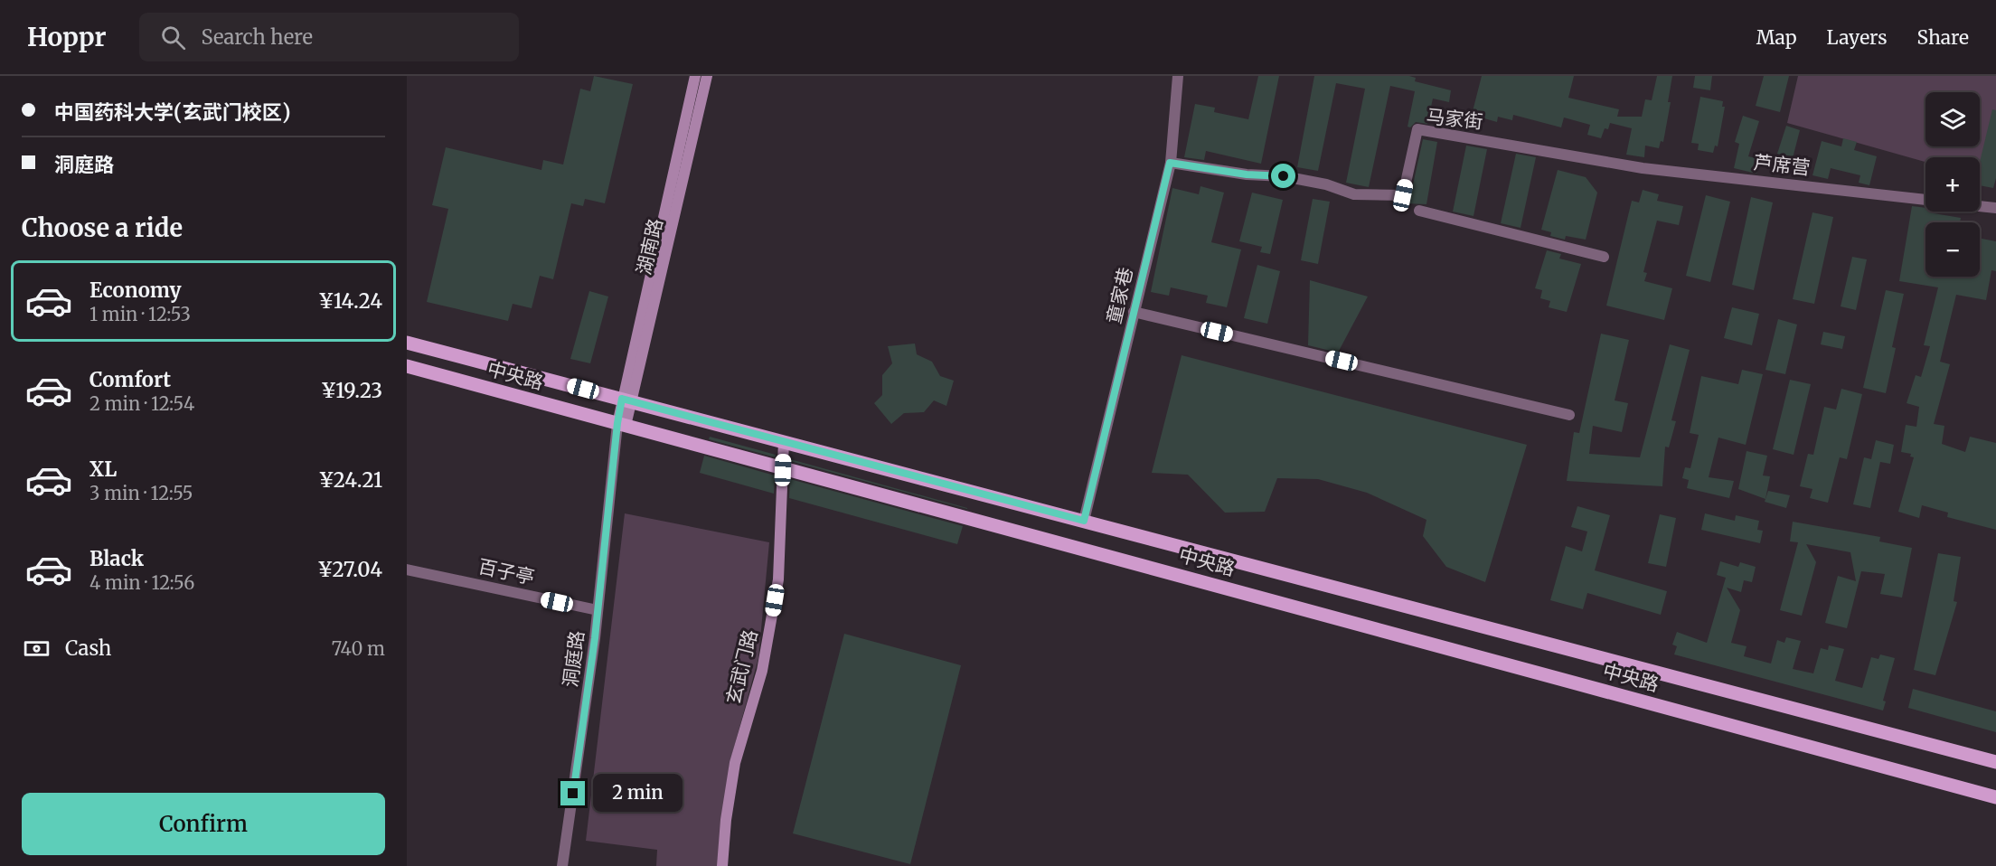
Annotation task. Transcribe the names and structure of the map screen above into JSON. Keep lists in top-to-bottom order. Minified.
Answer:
{"streets":{"main road":["湖南路","中央路","玄武门路"],"street":["马家街","芦席营","童家巷","百子亭","洞庭路"]},"crossings":[["马家街","芦席营"],["马家街","童家巷"],["湖南路","中央路"],["湖南路","洞庭路"],["童家巷","中央路"],["中央路","洞庭路"],["中央路","玄武门路"],["百子亭","洞庭路"]],"page":{"header":"Hoppr","search":"Search here","nav":["Map","Layers","Share"],"banner":["中国药科大学(玄武门校区)","洞庭路"],"map_buttons":["+","−"],"heading":"Choose a ride","list":[{"name":"Economy","note":"1 min · 12:53","value":"¥14.24"},{"name":"Comfort","note":"2 min · 12:54","value":"¥19.23"},{"name":"XL","note":"3 min · 12:55","value":"¥24.21"},{"name":"Black","note":"4 min · 12:56","value":"¥27.04"}],"pay":["Cash","740 m"],"bubble":"2 min","buttons":"Confirm"}}
